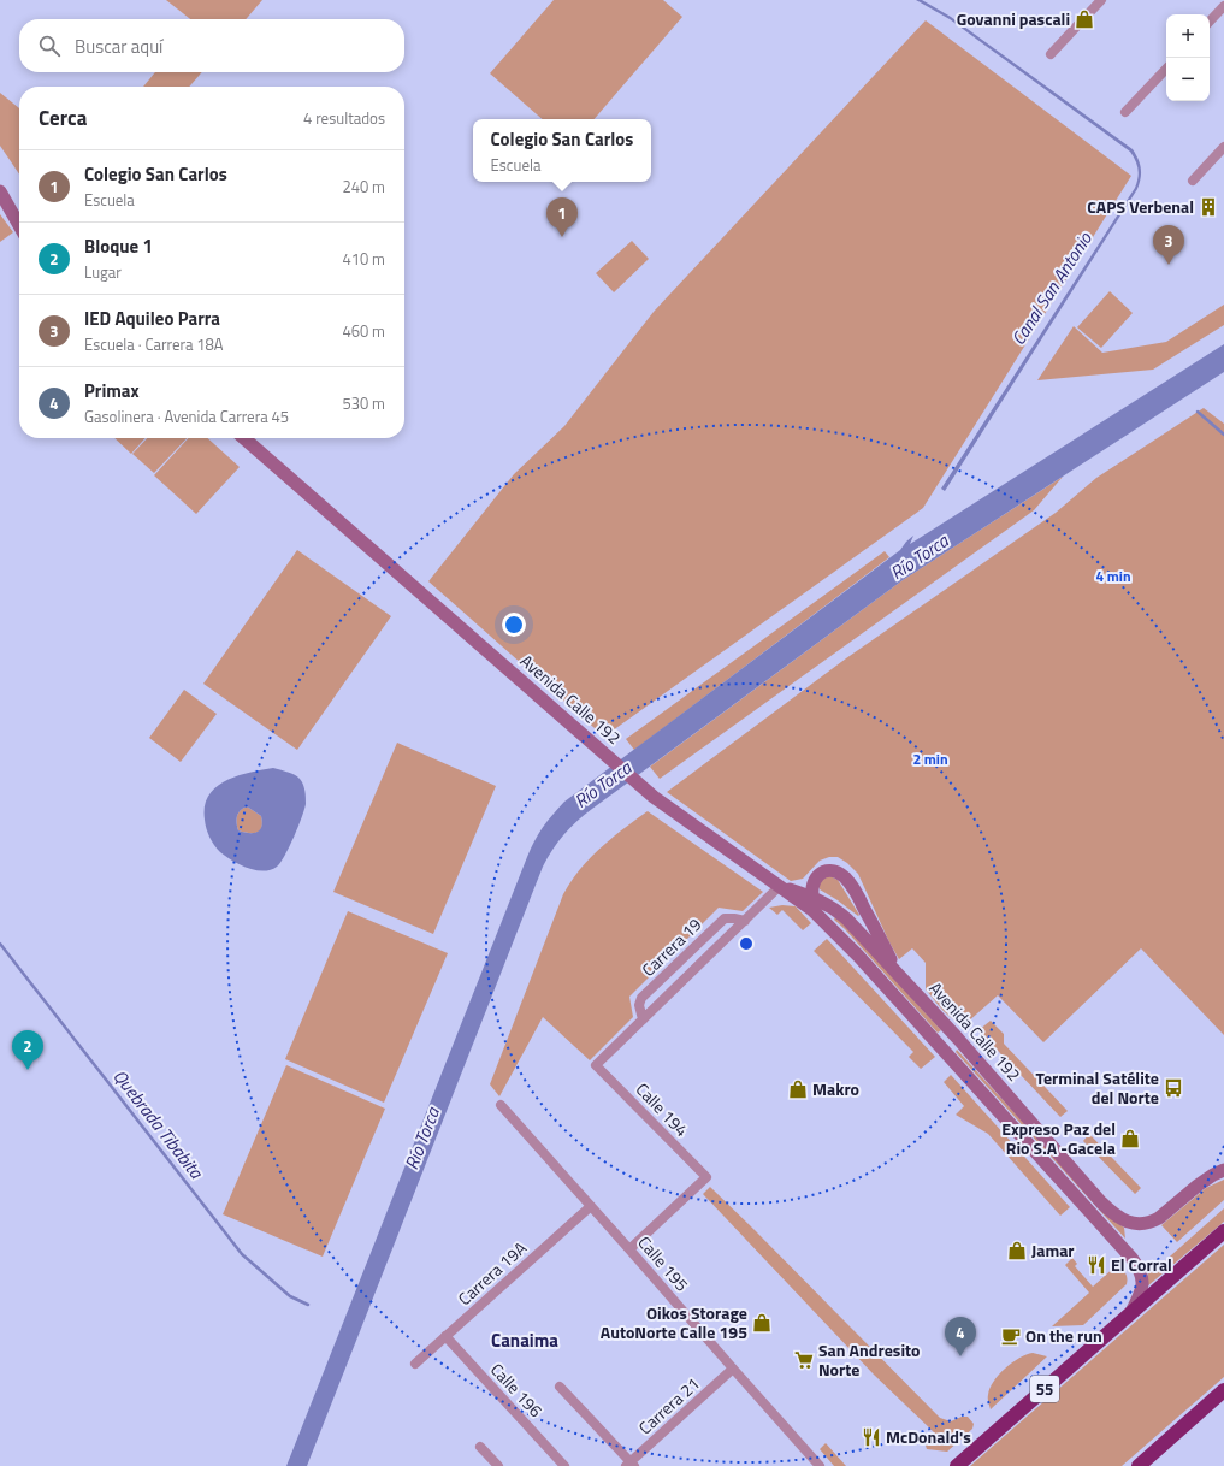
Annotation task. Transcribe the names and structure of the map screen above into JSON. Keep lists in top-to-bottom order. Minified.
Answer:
{"streets":{"highway":["55"],"main road":["Avenida Calle 192"],"street":["Carrera 19","Calle 194","Calle 195","Carrera 19A","Calle 196","Carrera 21"]},"crossings":[["Avenida Calle 192","Carrera 19"],["Avenida Calle 192","55"],["Carrera 19","Calle 194"],["Calle 194","Calle 195"],["Calle 195","Carrera 19A"],["Calle 195","Carrera 21"],["Carrera 19A","Calle 196"]],"districts":["Canaima"],"water":["Canal San Antonio","Río Torca","Quebrada Tibabita"],"places":{"shop":["Govanni pascali","Makro","Expreso Paz del Rio S.A -Gacela","Jamar","Oikos Storage AutoNorte Calle 195"],"building":["CAPS Verbenal"],"bus stop":["Terminal Satélite del Norte"],"restaurant":["El Corral","McDonald's"],"cafe":["On the run"],"supermarket":["San Andresito Norte"]},"page":{"map_buttons":["+","−"],"search":"Buscar aquí","heading":["Cerca","4 resultados"],"popup":["Colegio San Carlos","Escuela"],"list":[{"mark":"1","name":"Colegio San Carlos","note":"Escuela","value":"240 m"},{"mark":"2","name":"Bloque 1","note":"Lugar","value":"410 m"},{"mark":"3","name":"IED Aquileo Parra","note":"Escuela · Carrera 18A","value":"460 m"},{"mark":"4","name":"Primax","note":"Gasolinera · Avenida Carrera 45","value":"530 m"}],"pins":["1","3","2","4"]},"rings":["4 min","2 min"]}
